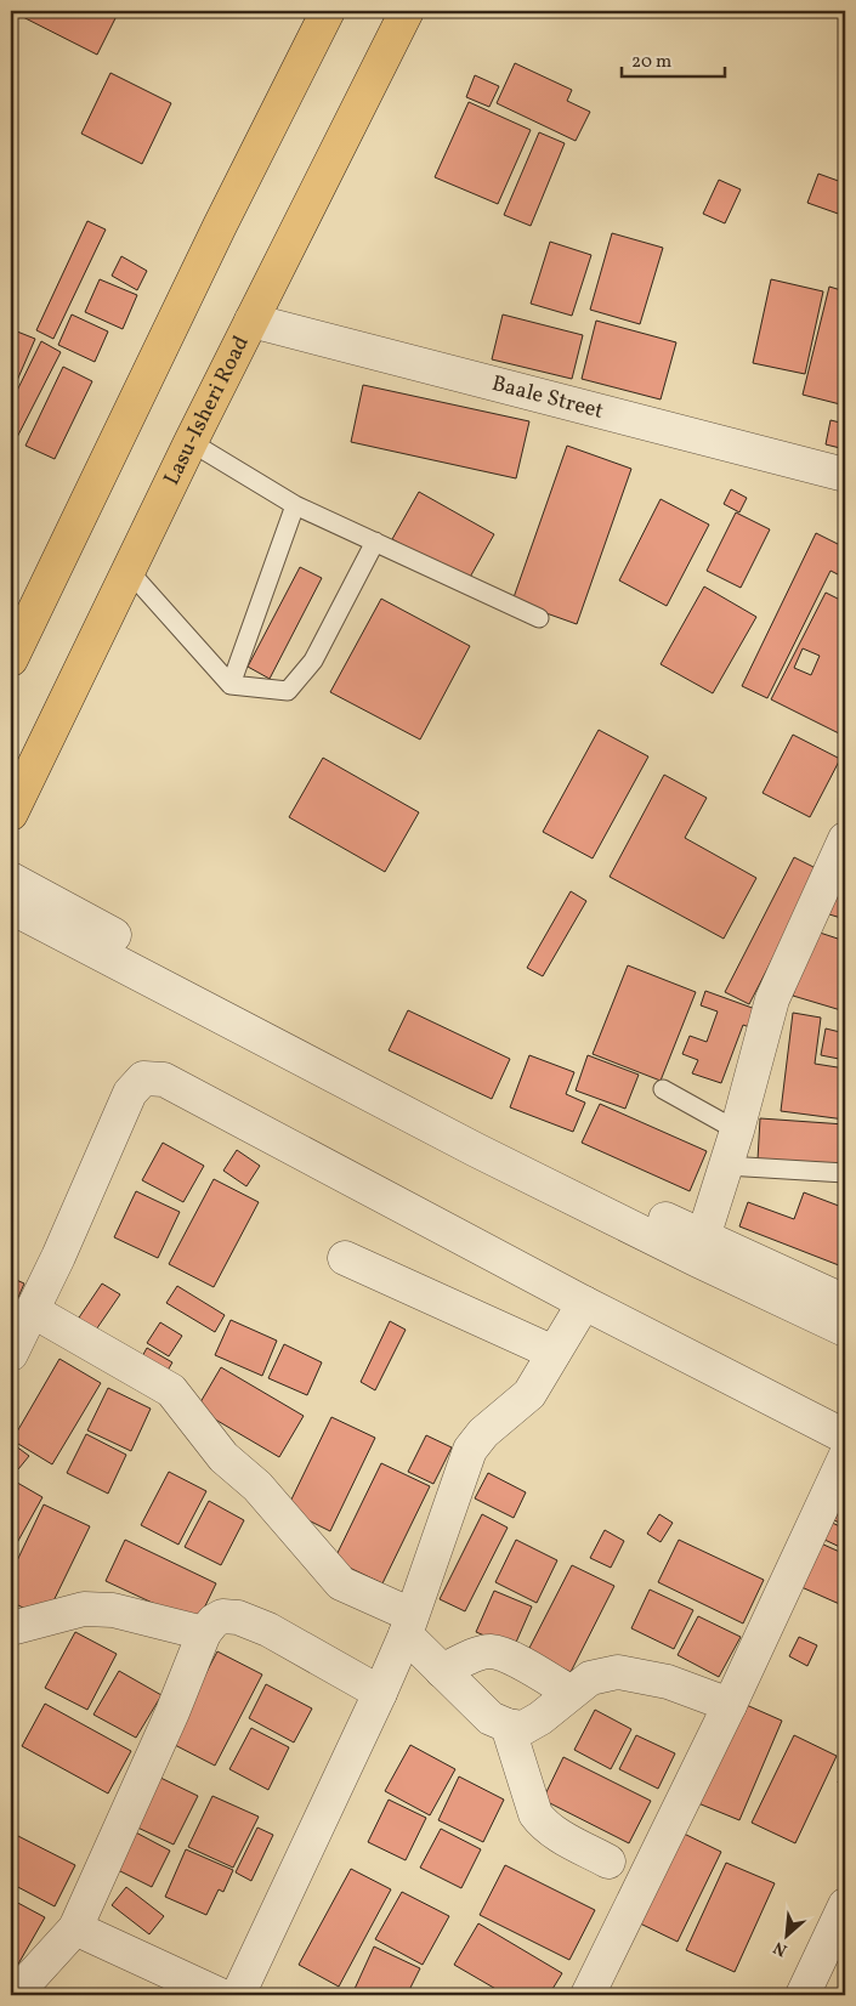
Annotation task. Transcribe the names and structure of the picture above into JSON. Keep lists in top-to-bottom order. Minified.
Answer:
{"streets":{"main road":["Lasu-Isheri Road"],"street":["Baale Street"]},"crossings":[["Baale Street","Lasu-Isheri Road"]],"scale_bar":"20 m","north":"bottom left"}
